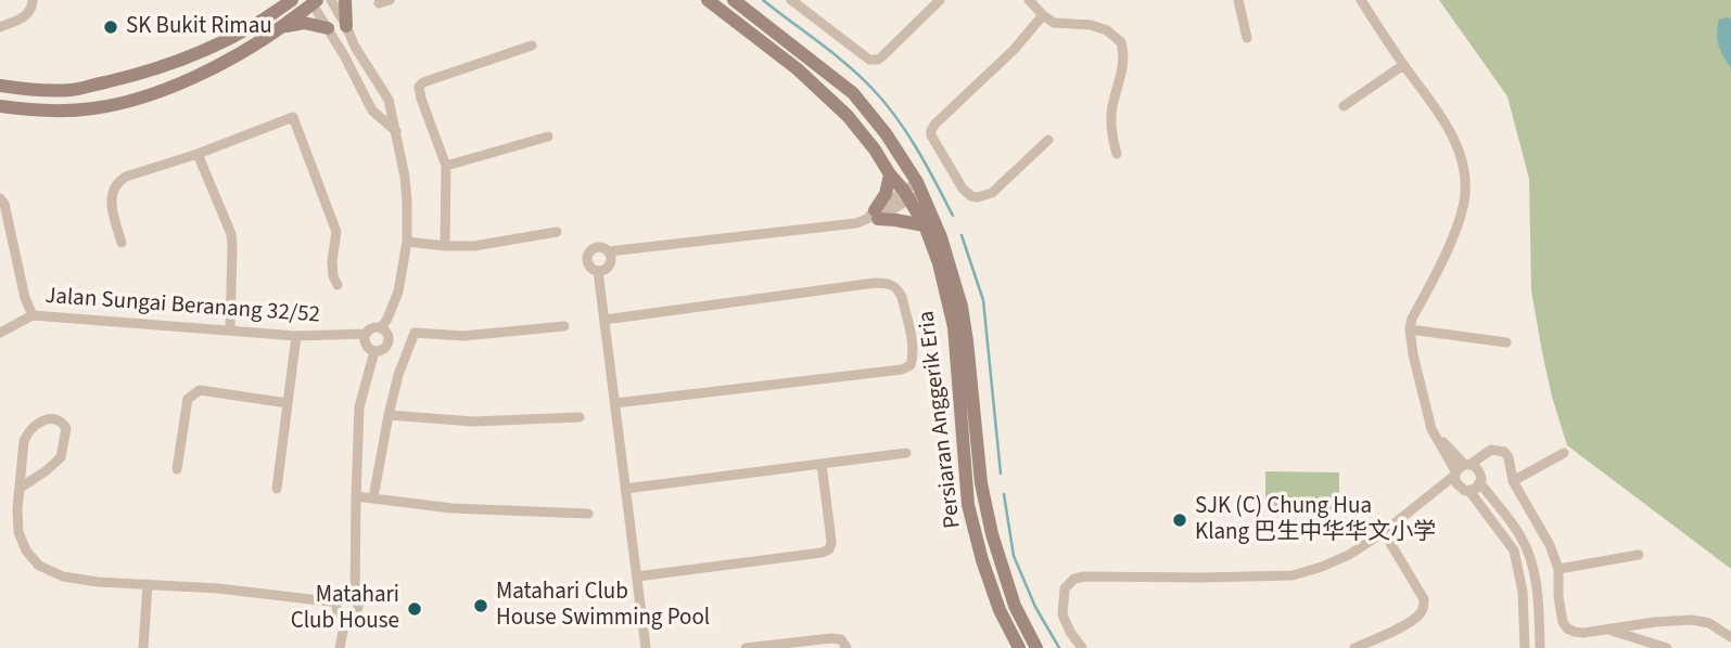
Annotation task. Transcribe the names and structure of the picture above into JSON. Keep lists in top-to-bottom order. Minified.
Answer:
{"streets":{"main road":["Persiaran Anggerik Eria"],"street":["Jalan Sungai Beranang 32/52"]},"places":["SK Bukit Rimau","SJK (C) Chung Hua Klang 巴生中华华文小学","Matahari Club House Swimming Pool","Matahari Club House"]}
